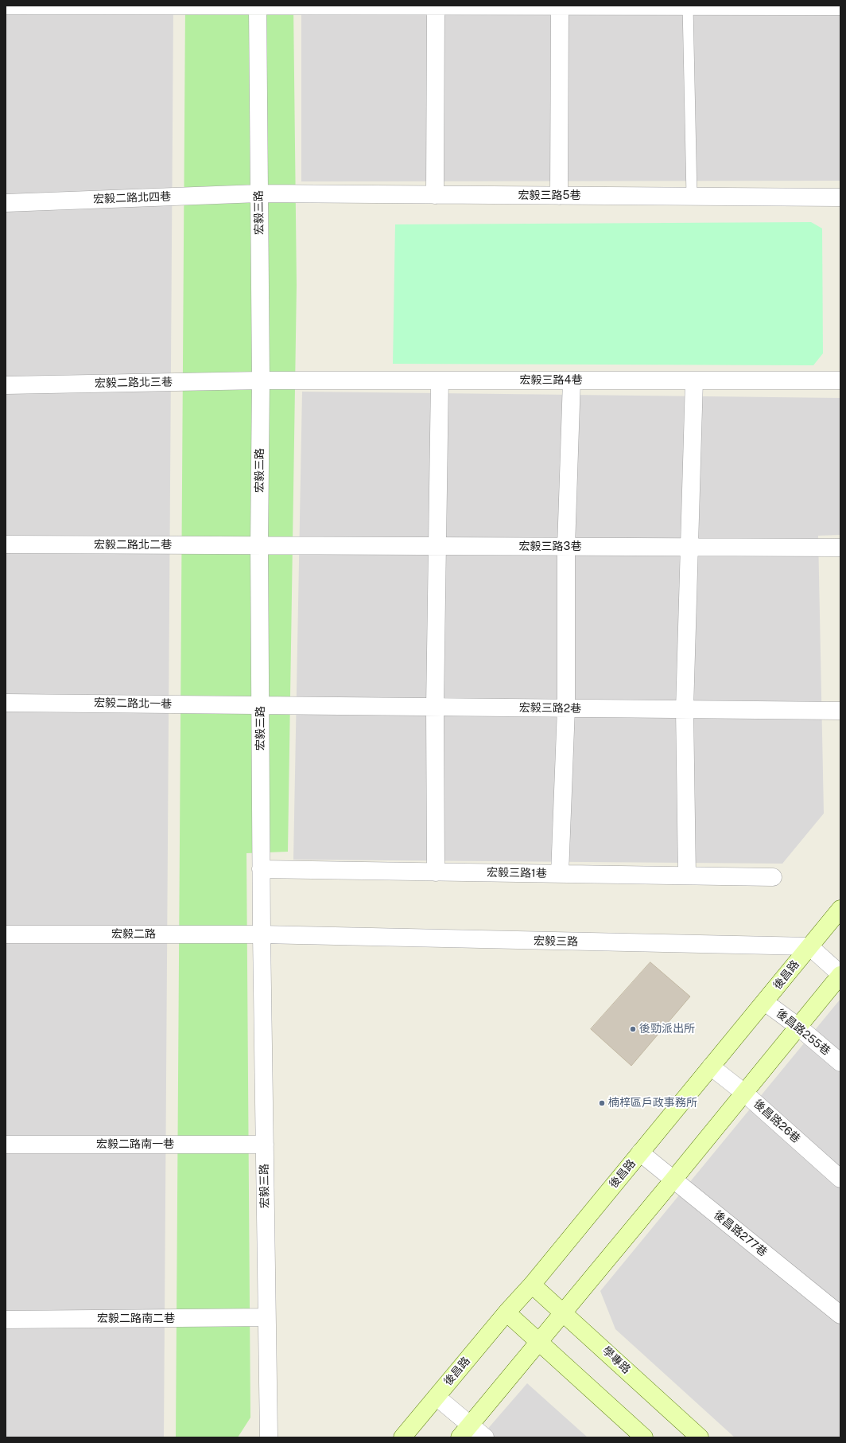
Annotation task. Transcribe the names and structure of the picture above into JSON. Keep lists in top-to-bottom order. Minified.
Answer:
{"streets":{"street":["宏毅三路5巷","宏毅二路北四巷","宏毅三路","宏毅三路4巷","宏毅二路北三巷","宏毅二路北二巷","宏毅三路3巷","宏毅二路北一巷","宏毅三路2巷","宏毅三路1巷","宏毅二路","後昌路","後昌路255巷","後昌路26巷","宏毅二路南一巷","後昌路277巷","宏毅二路南二巷","學專路"]},"crossings":[["宏毅三路5巷","宏毅二路北四巷"],["宏毅三路5巷","宏毅三路"],["宏毅二路北四巷","宏毅三路"],["宏毅三路","宏毅三路4巷"],["宏毅三路","宏毅二路北三巷"],["宏毅三路","宏毅二路北二巷"],["宏毅三路","宏毅三路3巷"],["宏毅三路","宏毅二路北一巷"],["宏毅三路","宏毅三路2巷"],["宏毅三路","宏毅三路1巷"],["宏毅三路","宏毅二路"],["宏毅三路","後昌路"],["宏毅三路","宏毅二路南一巷"],["宏毅三路","宏毅二路南二巷"],["宏毅三路4巷","宏毅二路北三巷"],["宏毅二路北二巷","宏毅三路3巷"],["宏毅二路北一巷","宏毅三路2巷"],["後昌路","後昌路255巷"],["後昌路","後昌路26巷"],["後昌路","後昌路277巷"],["後昌路","學專路"]],"places":["後勁派出所","楠梓區戶政事務所"]}
